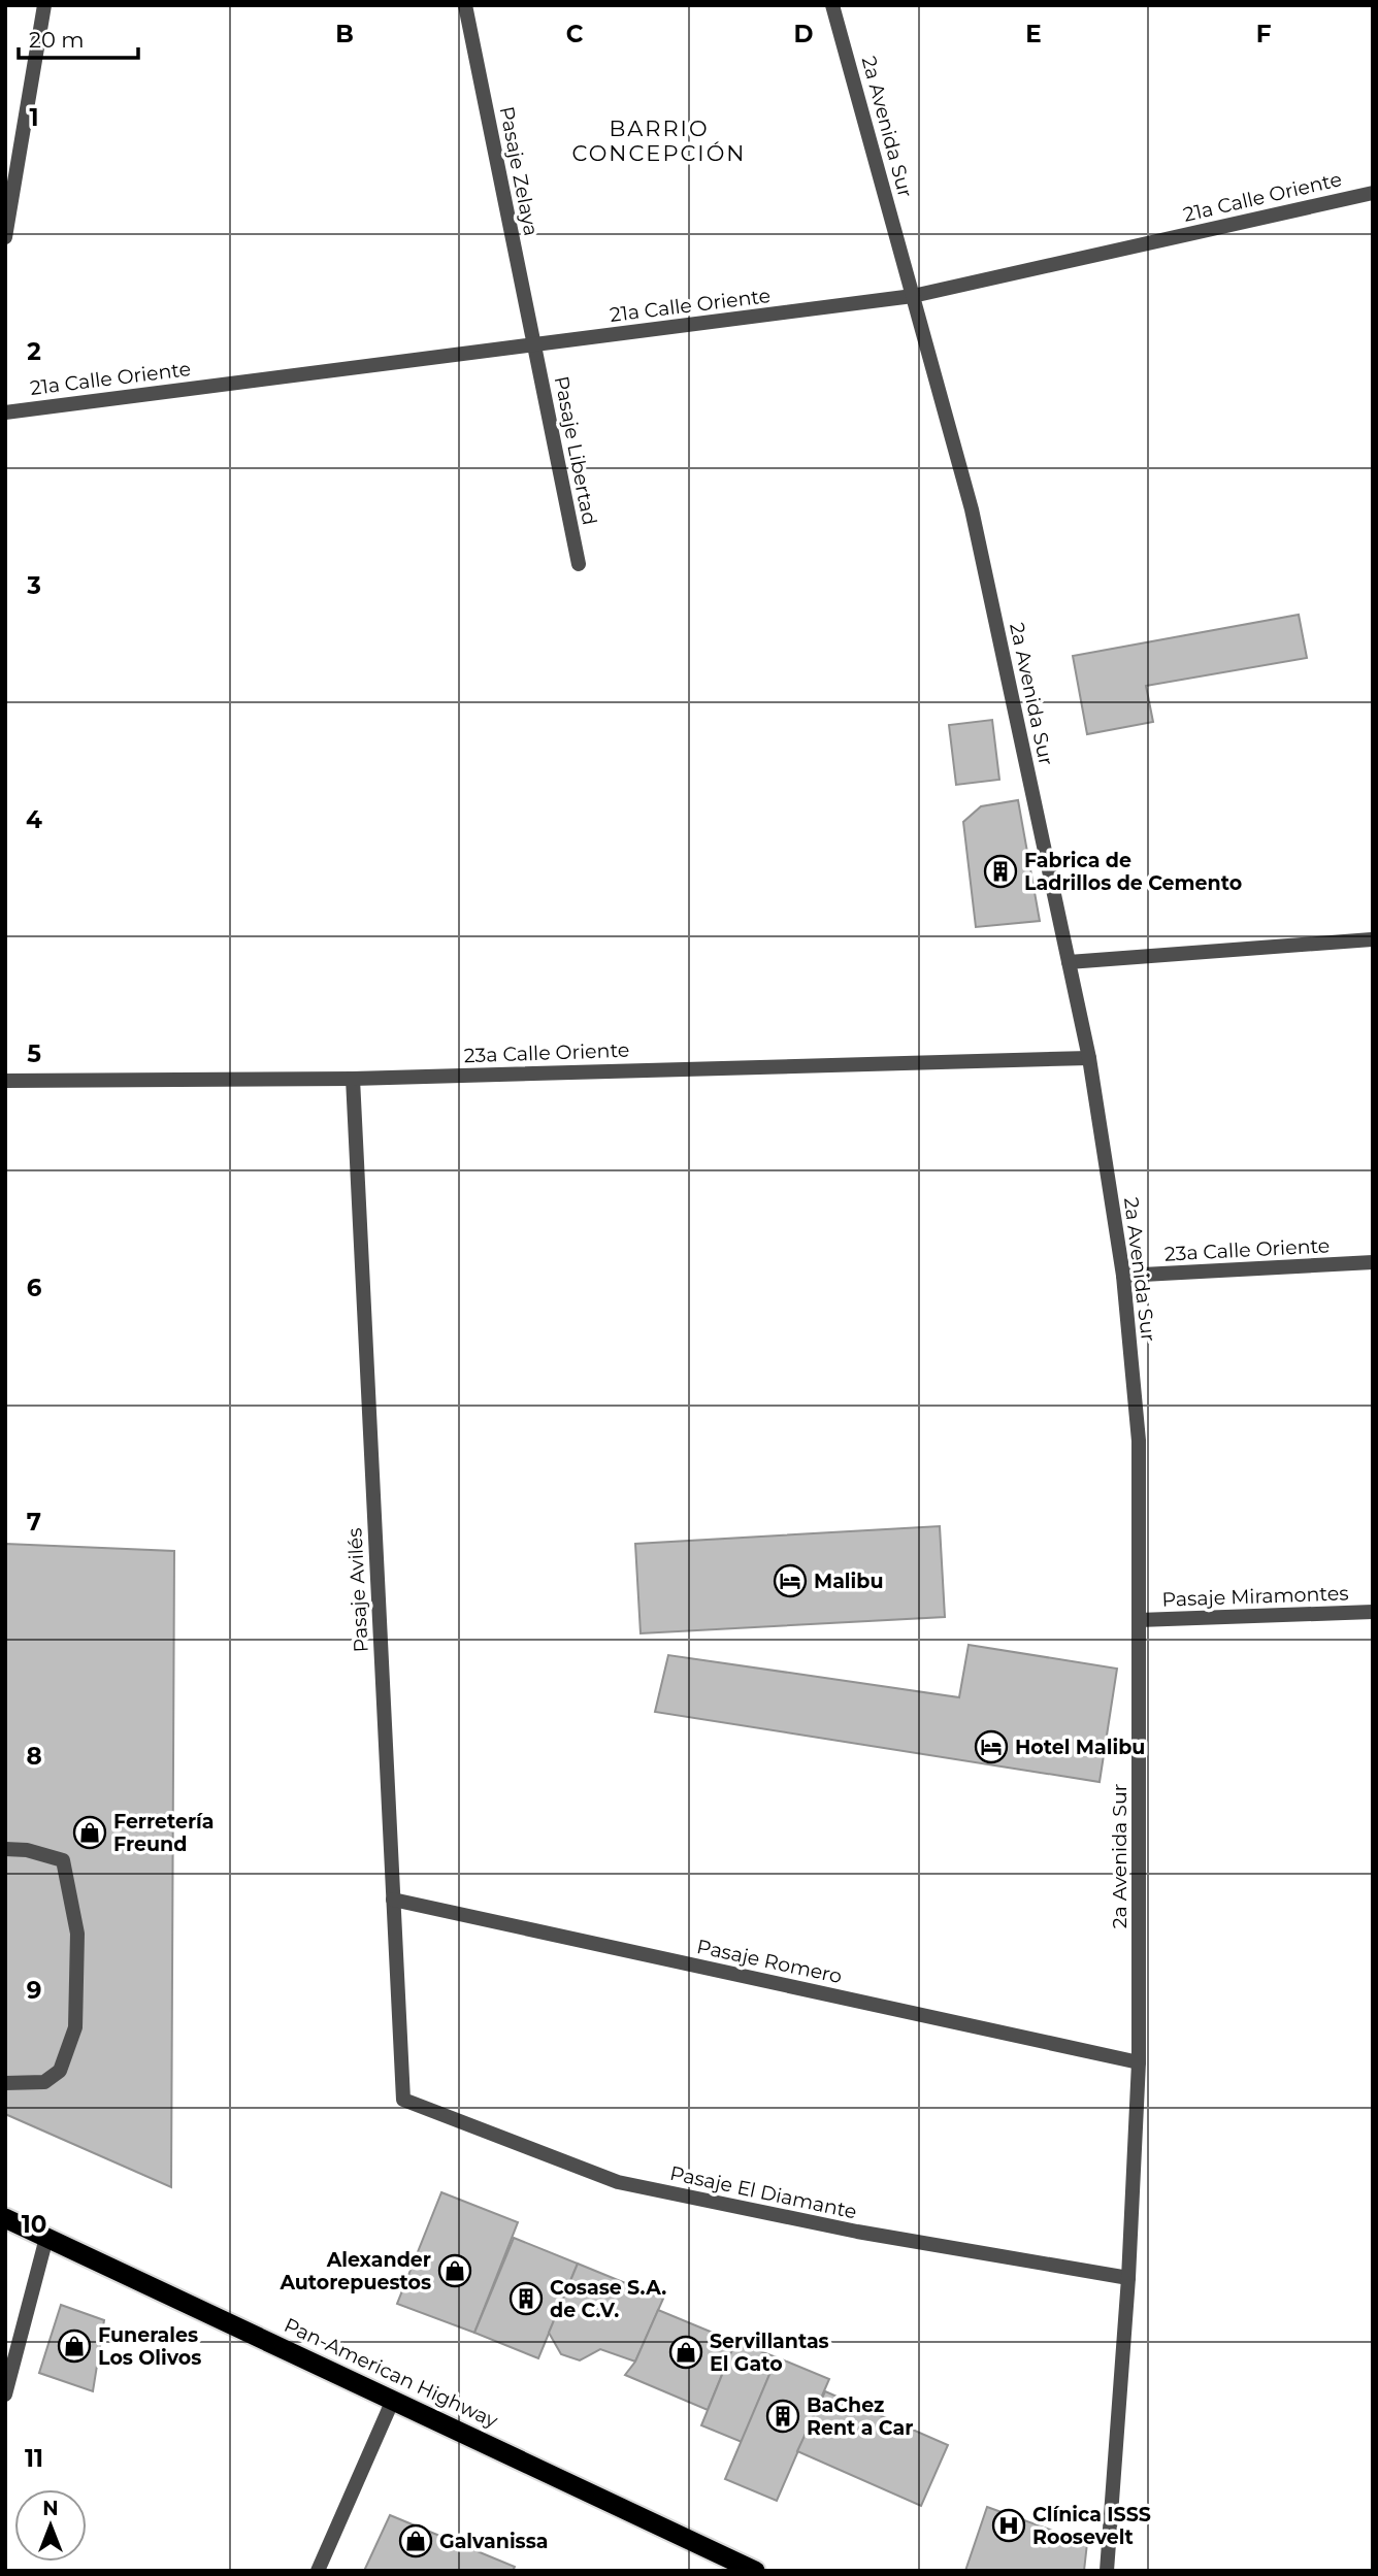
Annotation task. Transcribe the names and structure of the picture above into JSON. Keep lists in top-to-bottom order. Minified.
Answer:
{"streets":{"highway":["Pan-American Highway"],"street":["2a Avenida Sur","Pasaje Zelaya","21a Calle Oriente","Pasaje Libertad","23a Calle Oriente","Pasaje Avilés","Pasaje Miramontes","Pasaje Romero","Pasaje El Diamante"]},"crossings":[["2a Avenida Sur","21a Calle Oriente"],["2a Avenida Sur","23a Calle Oriente"],["2a Avenida Sur","Pasaje Miramontes"],["2a Avenida Sur","Pasaje Romero"],["2a Avenida Sur","Pasaje El Diamante"],["Pasaje Zelaya","21a Calle Oriente"],["Pasaje Zelaya","Pasaje Libertad"],["21a Calle Oriente","Pasaje Libertad"],["23a Calle Oriente","Pasaje Avilés"],["Pasaje Avilés","Pasaje Romero"],["Pasaje Avilés","Pasaje El Diamante"]],"districts":["BARRIO CONCEPCIÓN"],"places":{"building":["Fabrica de Ladrillos de Cemento","Cosase S.A. de C.V.","BaChez Rent a Car"],"hotel":["Malibu","Hotel Malibu"],"shop":["Ferretería Freund","Alexander Autorepuestos","Funerales Los Olivos","Servillantas El Gato","Galvanissa"],"hospital":["Clínica ISSS Roosevelt"]},"scale_bar":"20 m","north":"top","grid":{"columns":["B","C","D","E","F"],"rows":["1","2","3","4","5","6","7","8","9","10","11"]}}
